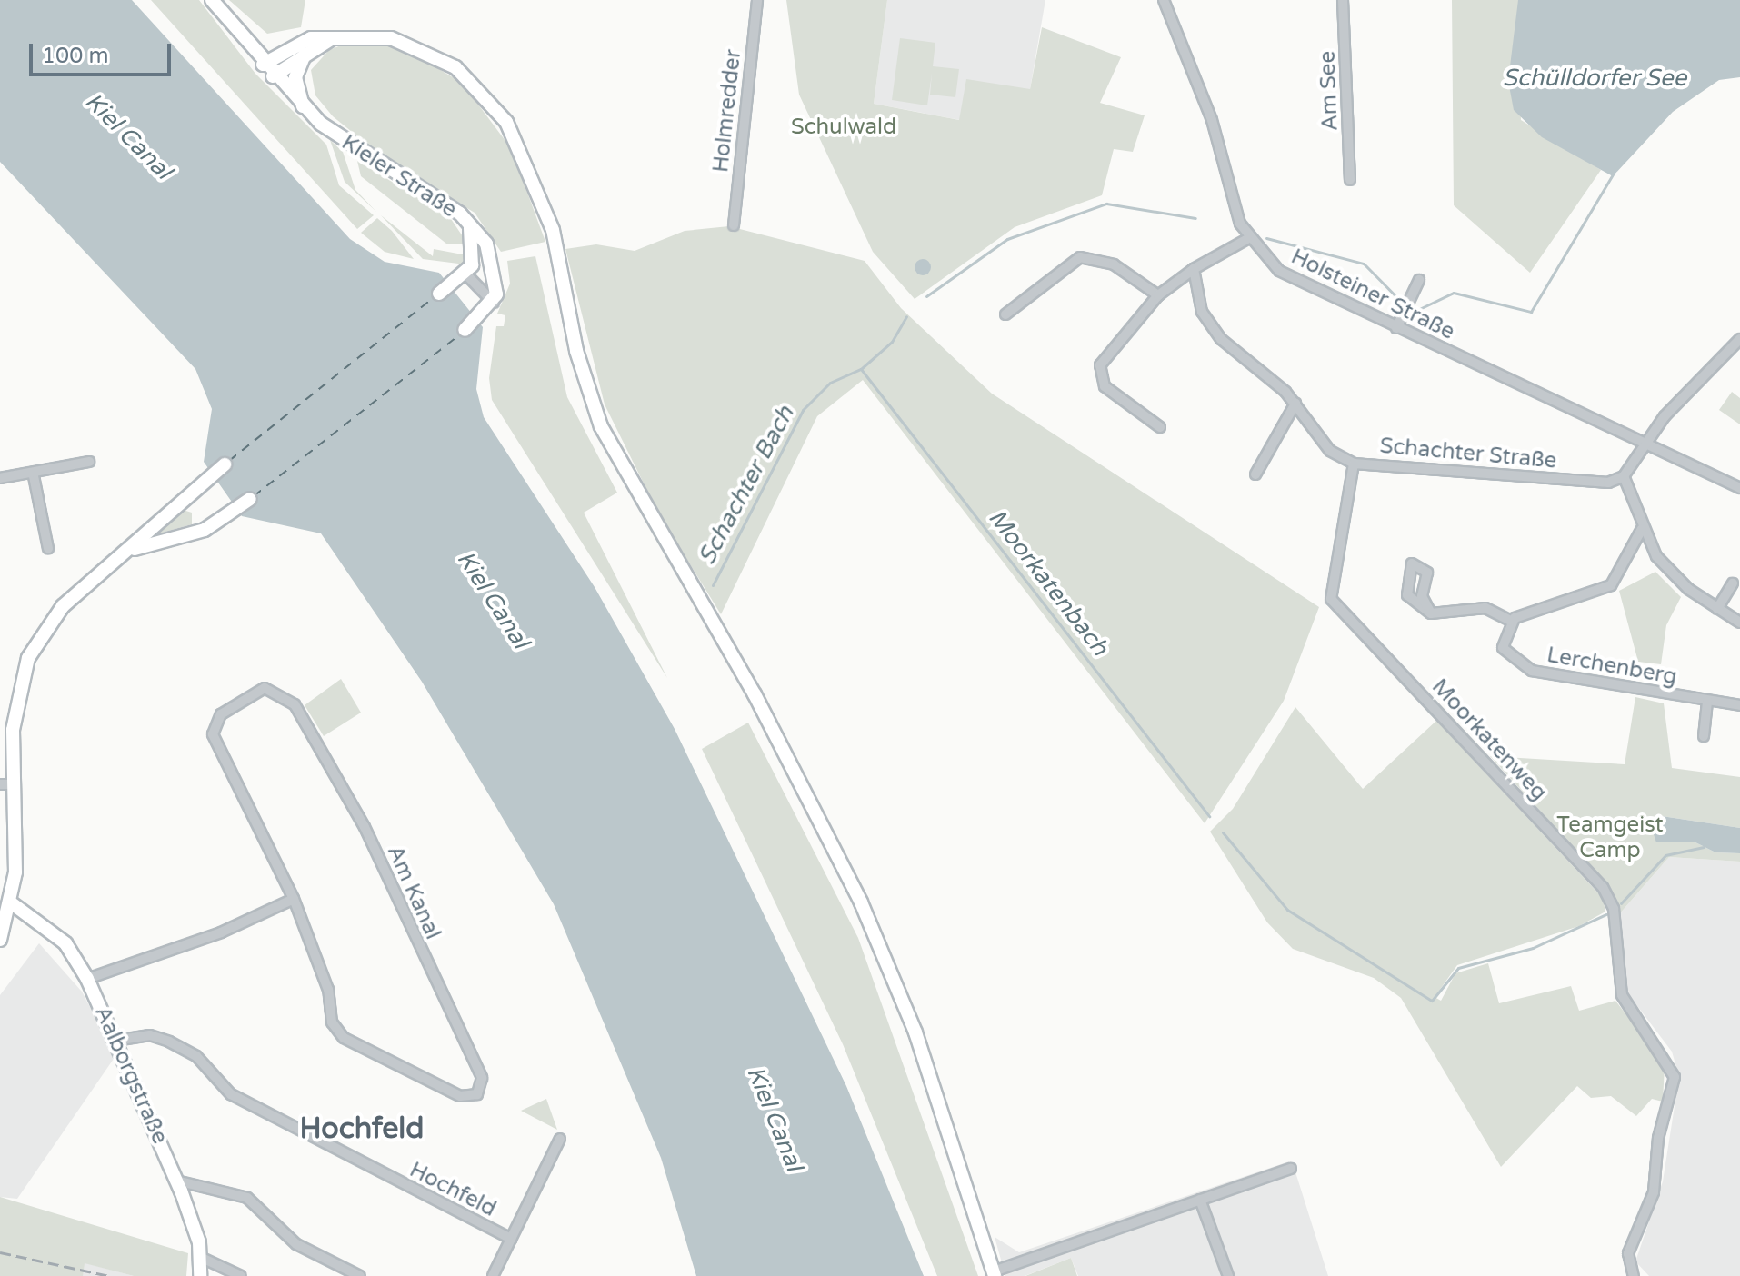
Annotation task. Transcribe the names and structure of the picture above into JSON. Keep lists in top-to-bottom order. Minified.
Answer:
{"streets":{"main road":["Kieler Straße","Aalborgstraße"],"street":["Am See","Holmredder","Holsteiner Straße","Schachter Straße","Lerchenberg","Moorkatenweg","Am Kanal","Hochfeld"]},"crossings":[["Schachter Straße","Moorkatenweg"],["Aalborgstraße","Hochfeld"]],"districts":["Hochfeld"],"water":["Schülldorfer See","Kiel Canal","Schachter Bach","Moorkatenbach"],"parks":["Schulwald","Teamgeist Camp"],"scale_bar":"100 m"}
